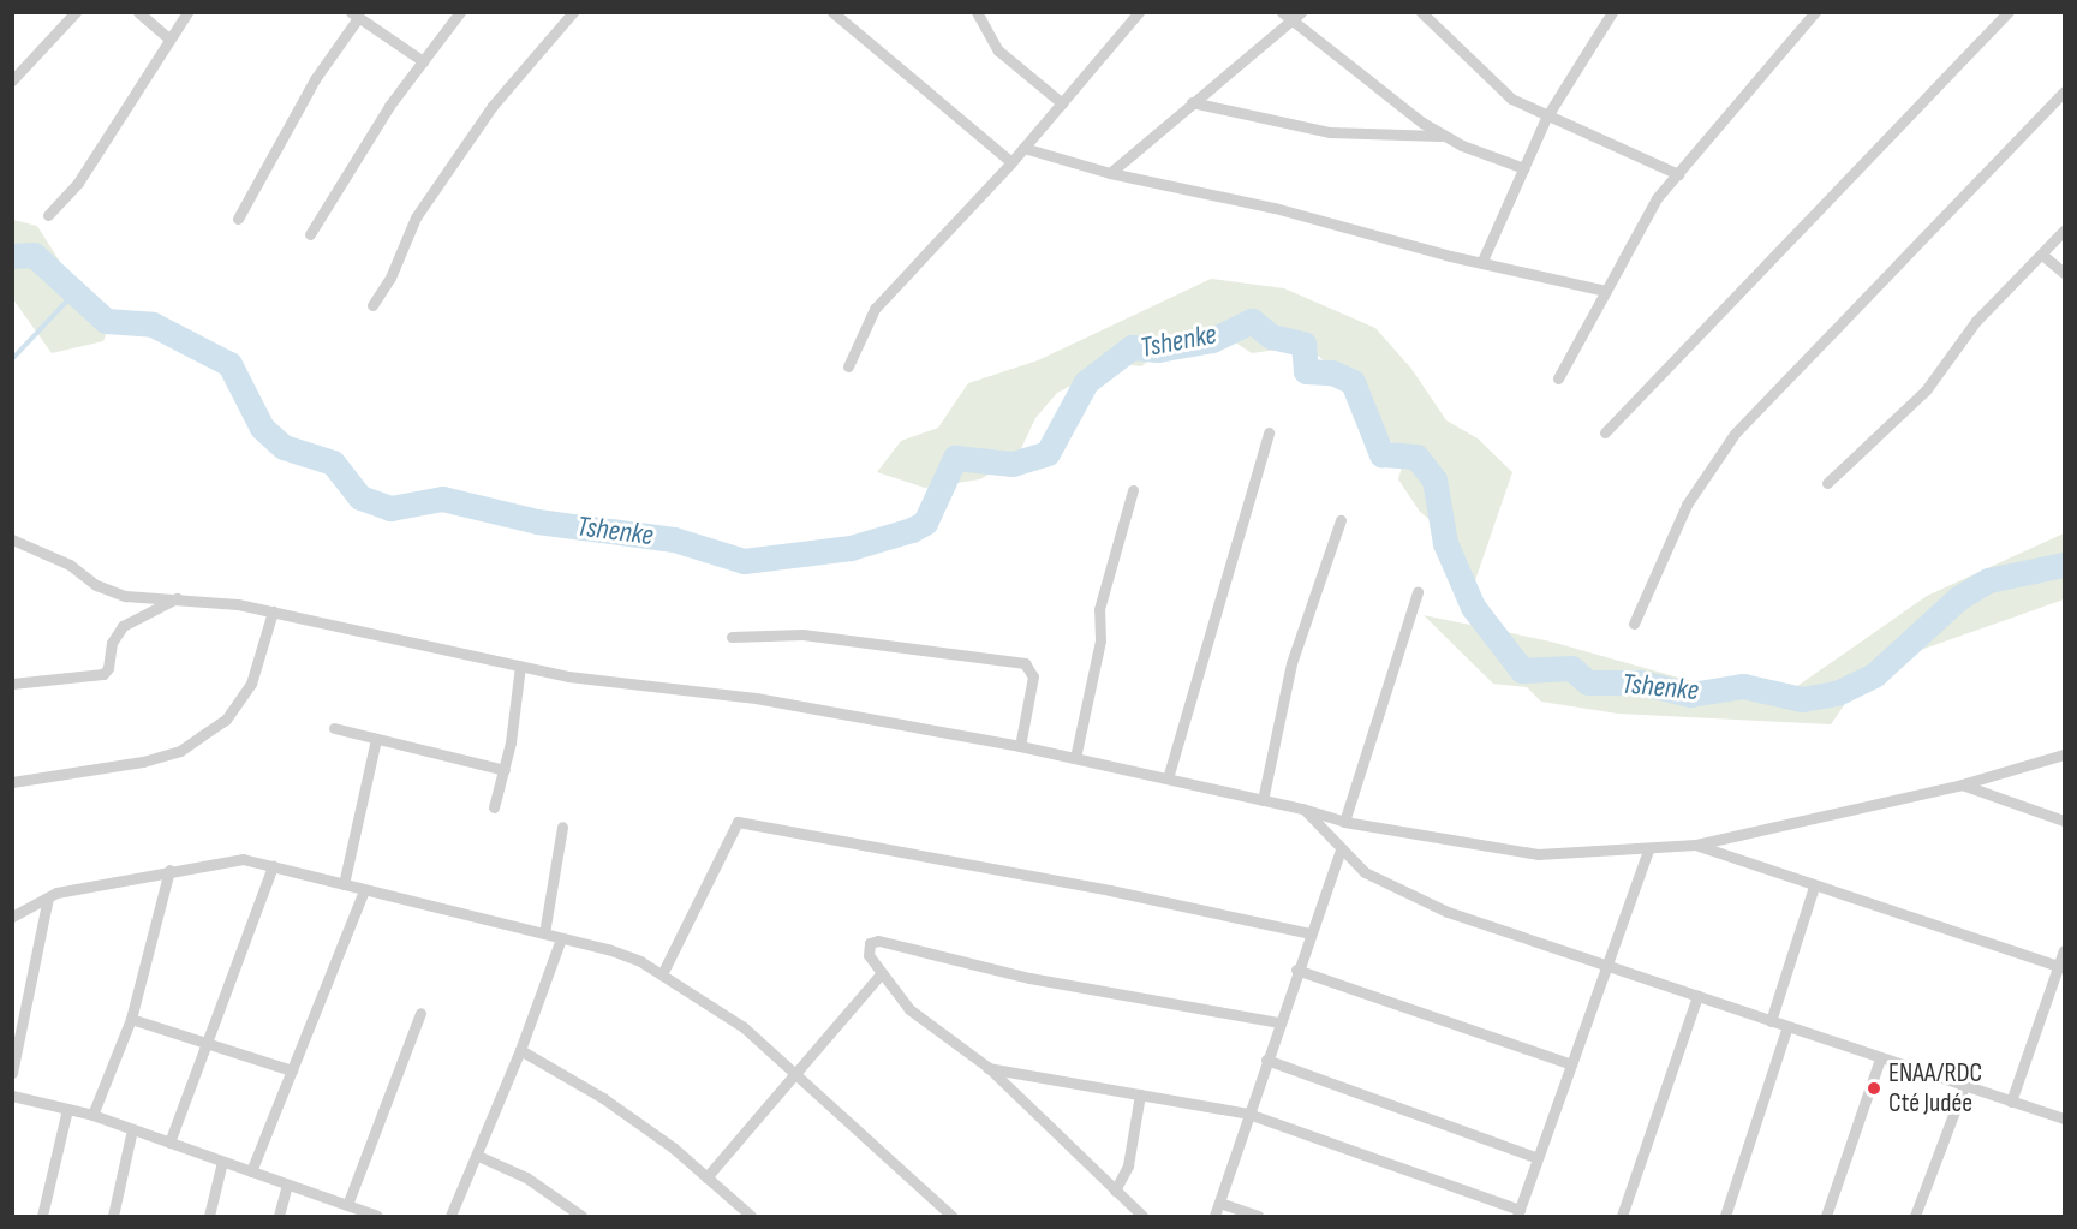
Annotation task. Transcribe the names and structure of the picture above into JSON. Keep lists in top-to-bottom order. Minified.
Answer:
{"water":["Tshenke"],"places":["ENAA/RDC Cté Judée"]}
